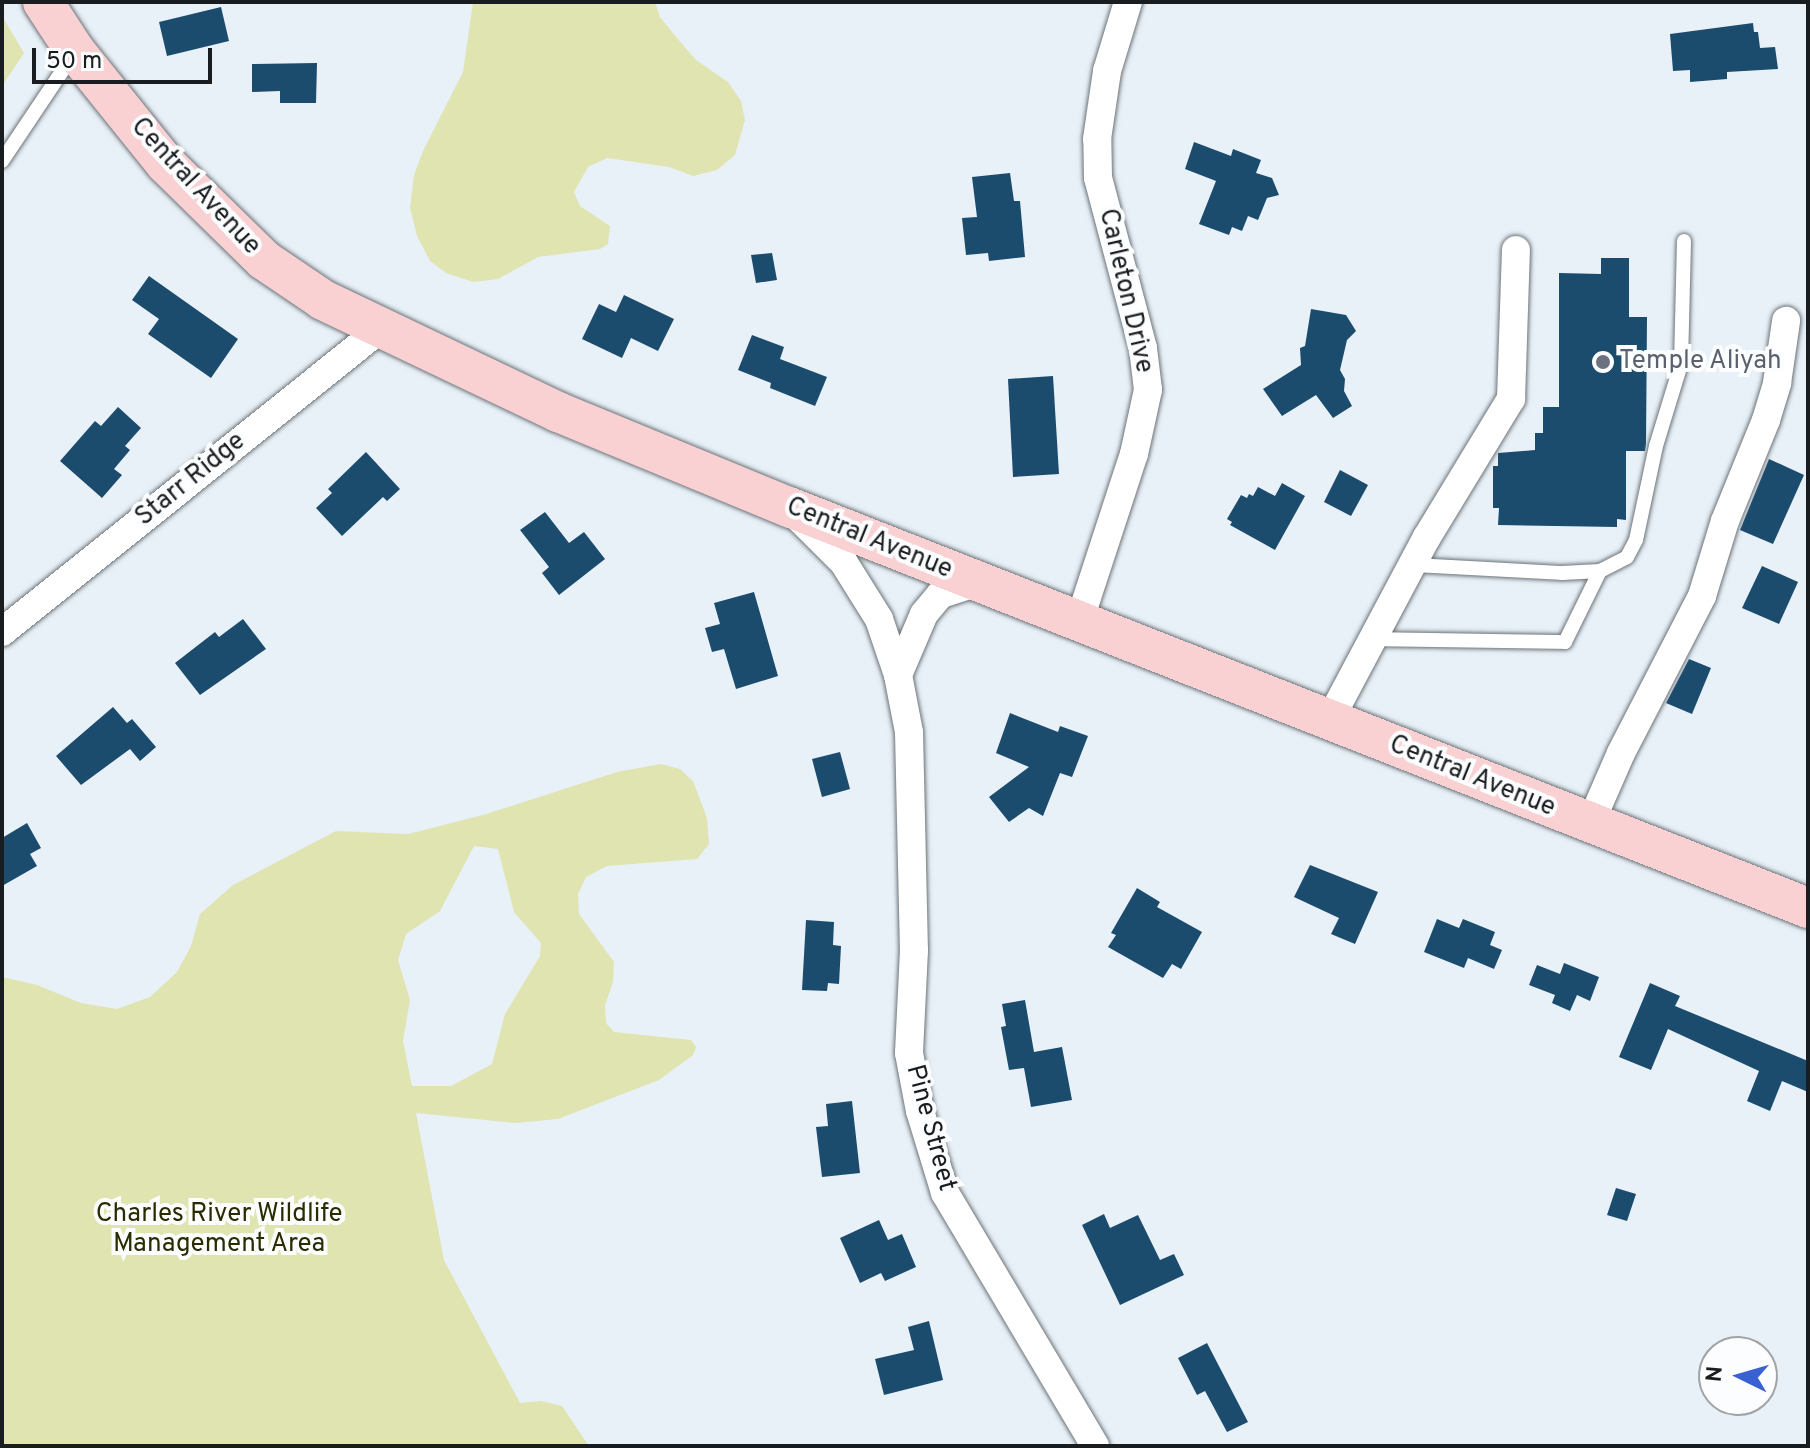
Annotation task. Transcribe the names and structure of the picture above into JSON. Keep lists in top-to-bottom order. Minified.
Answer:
{"streets":{"main road":["Central Avenue"],"street":["Carleton Drive","Starr Ridge","Pine Street"]},"crossings":[["Central Avenue","Carleton Drive"],["Central Avenue","Starr Ridge"],["Central Avenue","Pine Street"]],"parks":["Charles River Wildlife Management Area"],"places":["Temple Aliyah"],"scale_bar":"50 m","north":"left"}
